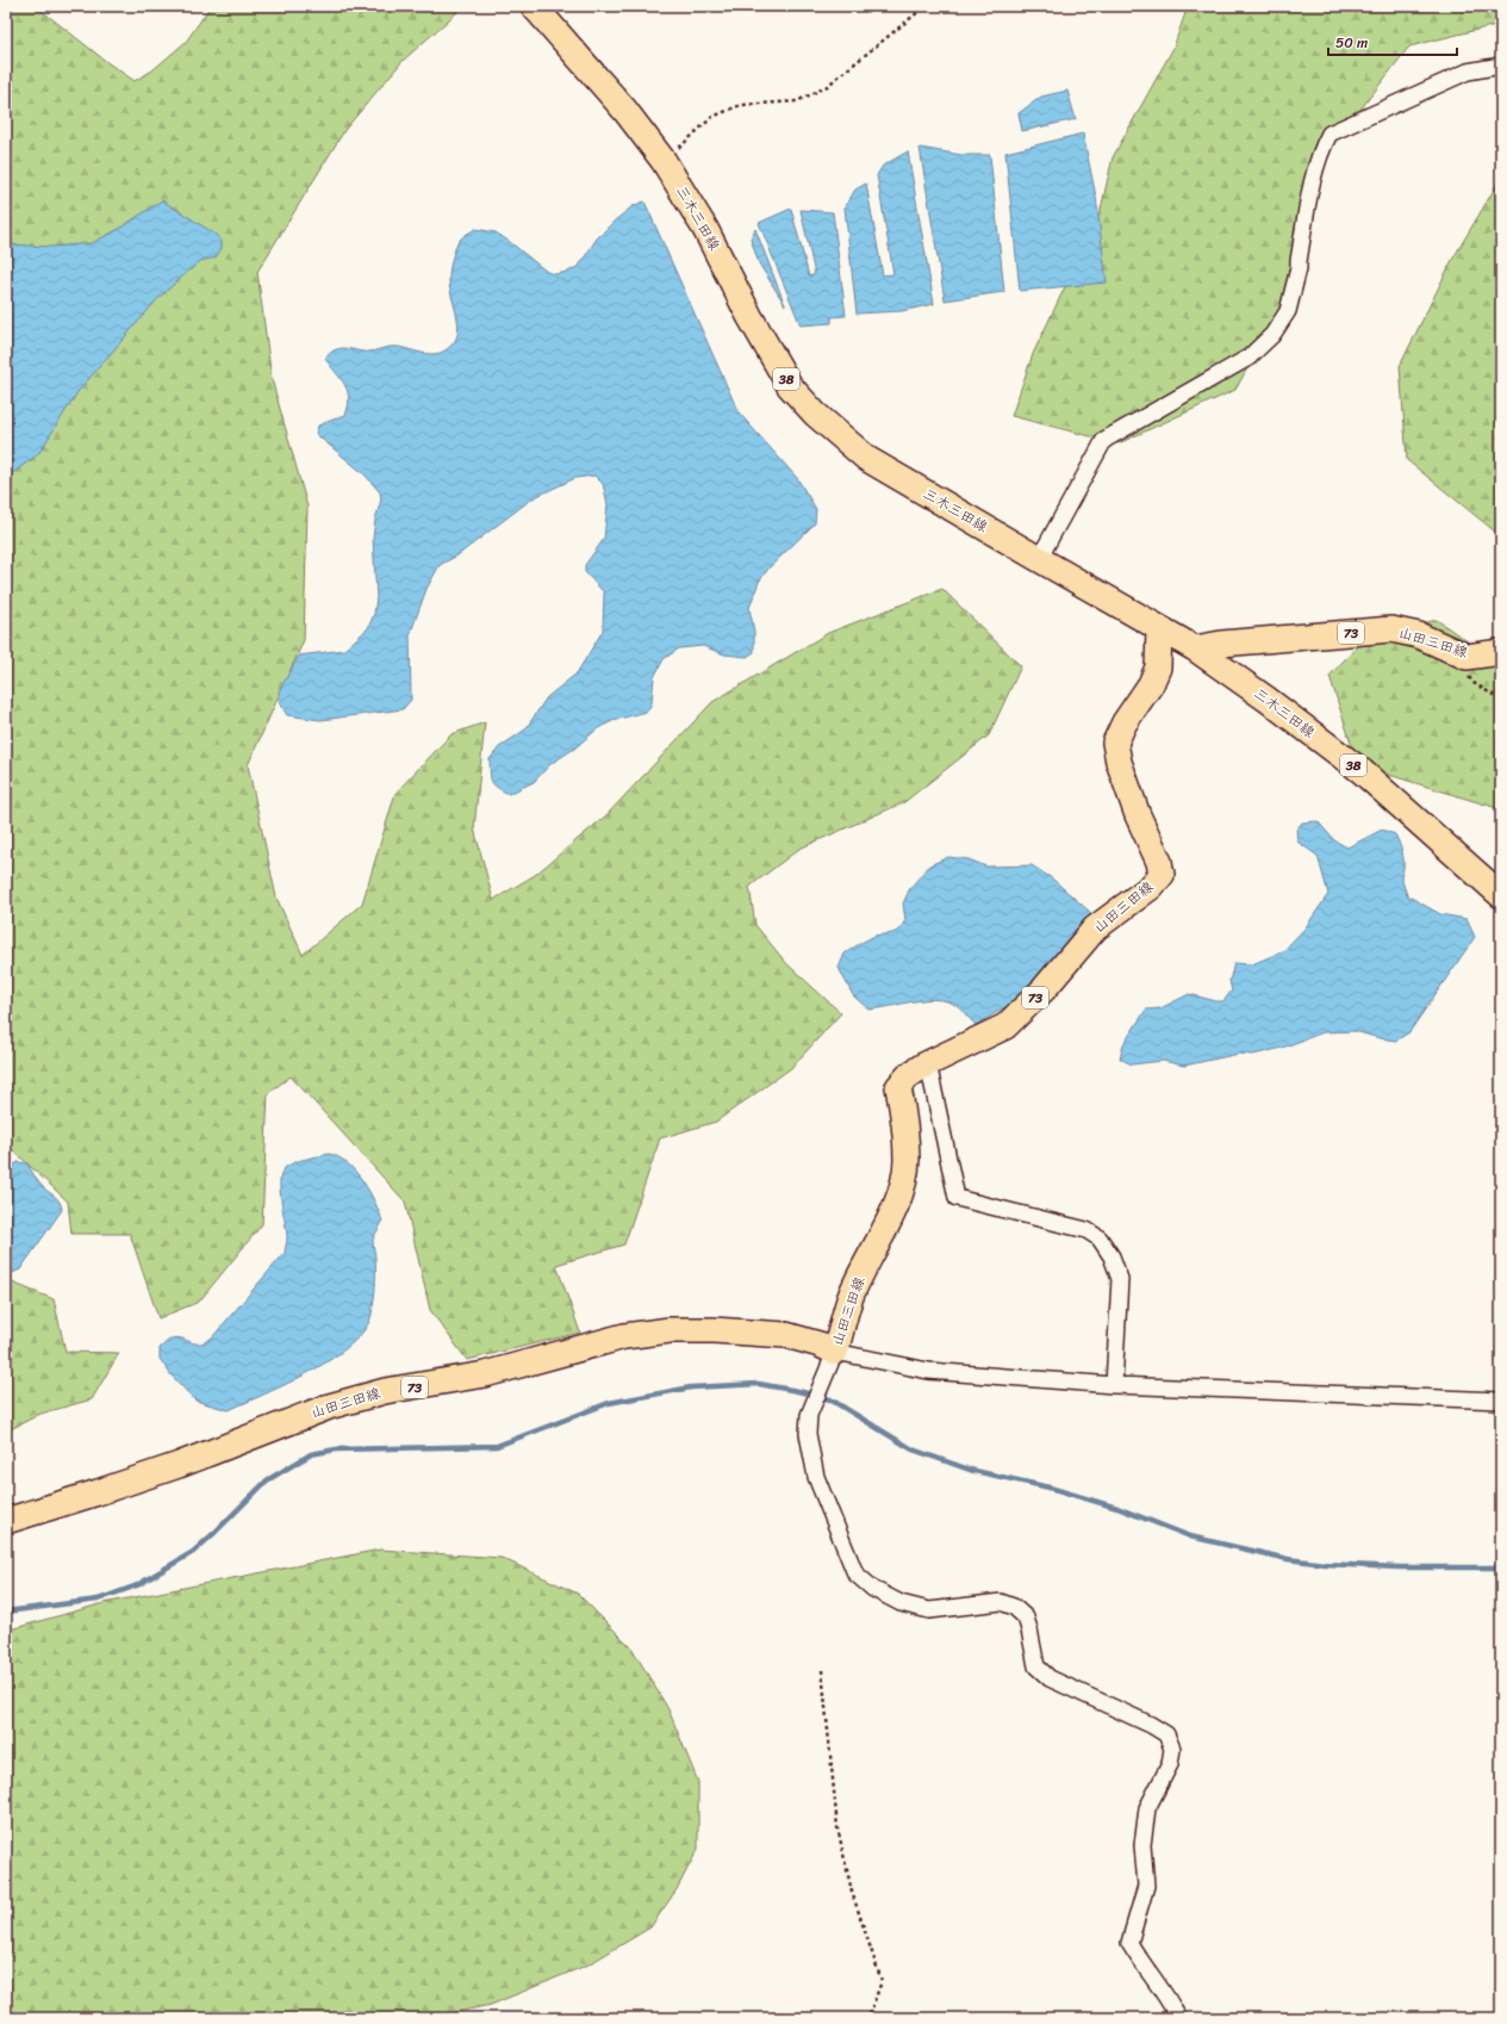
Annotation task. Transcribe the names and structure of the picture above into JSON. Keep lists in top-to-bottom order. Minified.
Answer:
{"streets":{"main road":["三木三田線","38","73","山田三田線"]},"crossings":[["三木三田線","山田三田線"]],"scale_bar":"50 m"}
